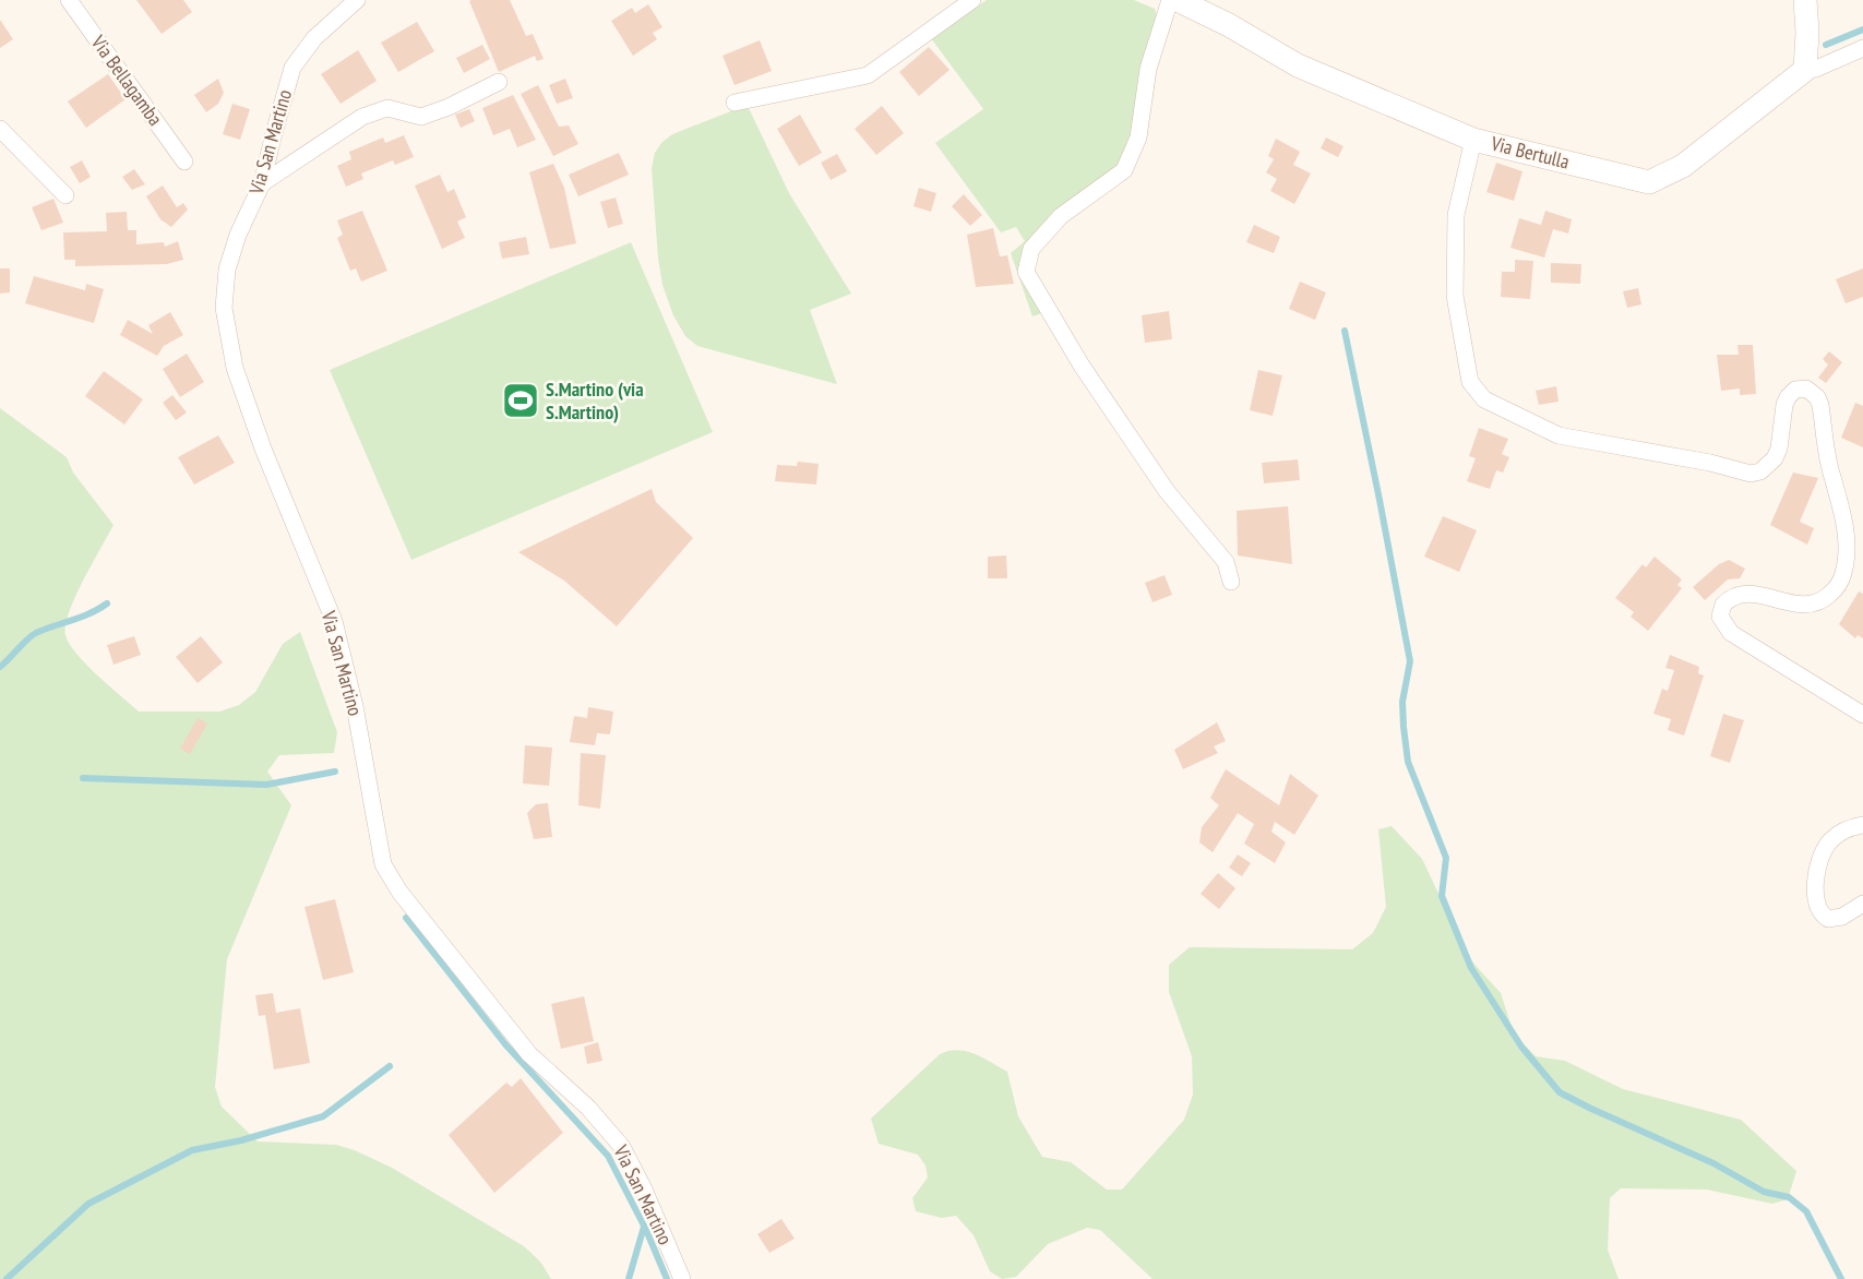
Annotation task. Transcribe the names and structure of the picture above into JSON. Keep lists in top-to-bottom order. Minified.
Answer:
{"streets":{"street":["Via Bellagamba","Via San Martino","Via Bertulla"]},"places":{"sports":["S.Martino (via S.Martino)"]}}
